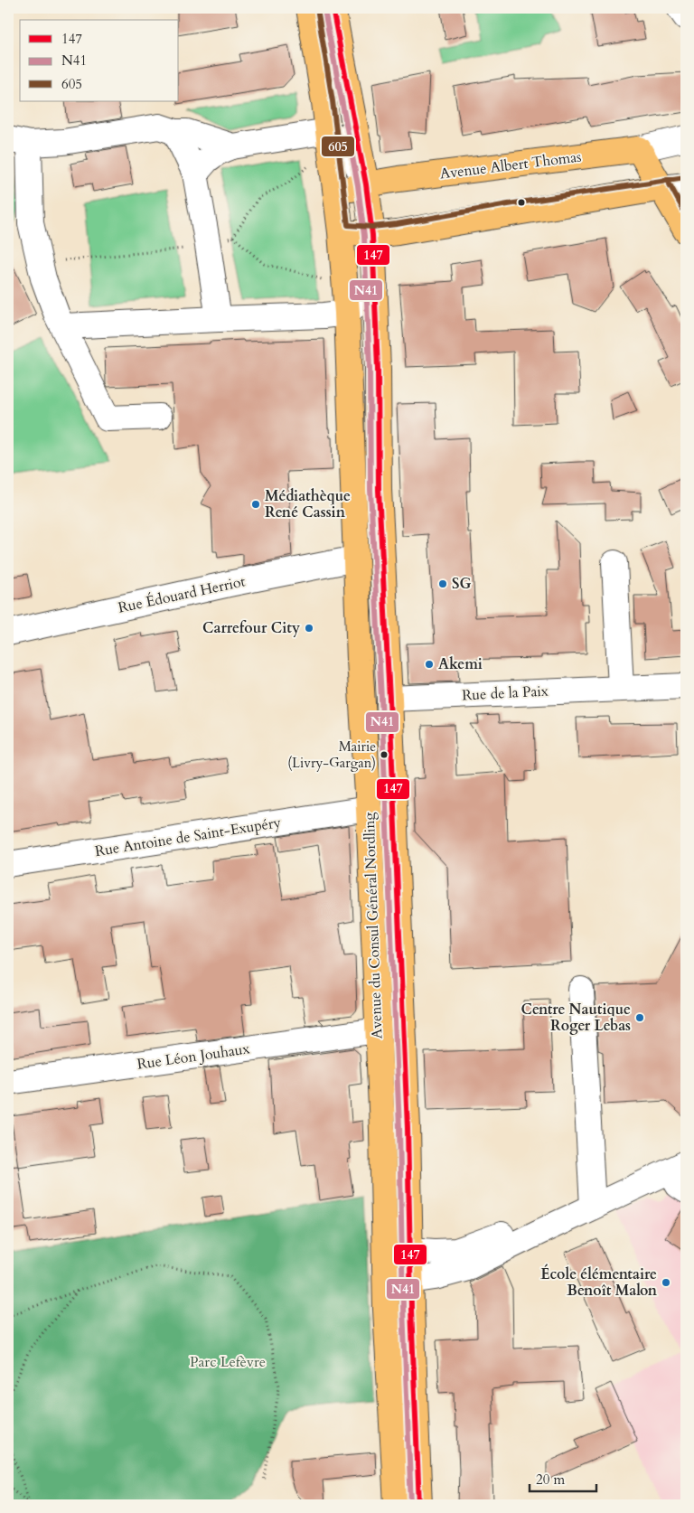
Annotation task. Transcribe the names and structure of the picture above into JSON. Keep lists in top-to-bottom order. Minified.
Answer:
{"streets":{"main road":["Avenue Albert Thomas","Avenue du Consul Général Nordling"],"street":["Rue Édouard Herriot","Rue de la Paix","Rue Antoine de Saint-Exupéry","Rue Léon Jouhaux"]},"crossings":[["Avenue Albert Thomas","Avenue du Consul Général Nordling"],["Rue Édouard Herriot","Avenue du Consul Général Nordling"],["Rue de la Paix","Avenue du Consul Général Nordling"],["Rue Antoine de Saint-Exupéry","Avenue du Consul Général Nordling"],["Avenue du Consul Général Nordling","Rue Léon Jouhaux"]],"parks":["Parc Lefèvre"],"places":["Médiathèque René Cassin","SG","Carrefour City","Akemi","Mairie (Livry-Gargan)","Centre Nautique Roger Lebas","École élémentaire Benoît Malon"],"lines":["transit line 147","transit line 605","transit line N41"],"legend":["147","N41","605"],"scale_bar":"20 m"}
